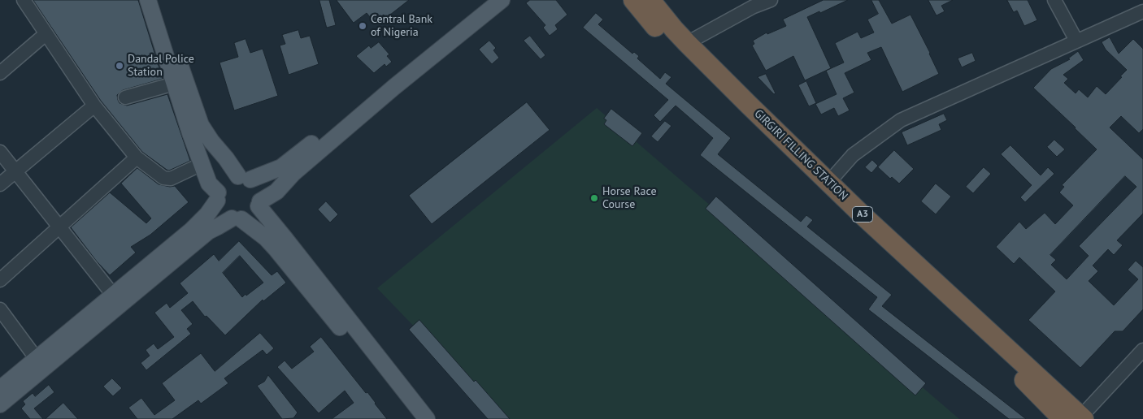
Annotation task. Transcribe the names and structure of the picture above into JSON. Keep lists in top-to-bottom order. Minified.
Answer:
{"streets":{"highway":["GIRGIRI FILLING STATION","A3"]},"places":["Central Bank of Nigeria","Dandal Police Station","Horse Race Course"]}
